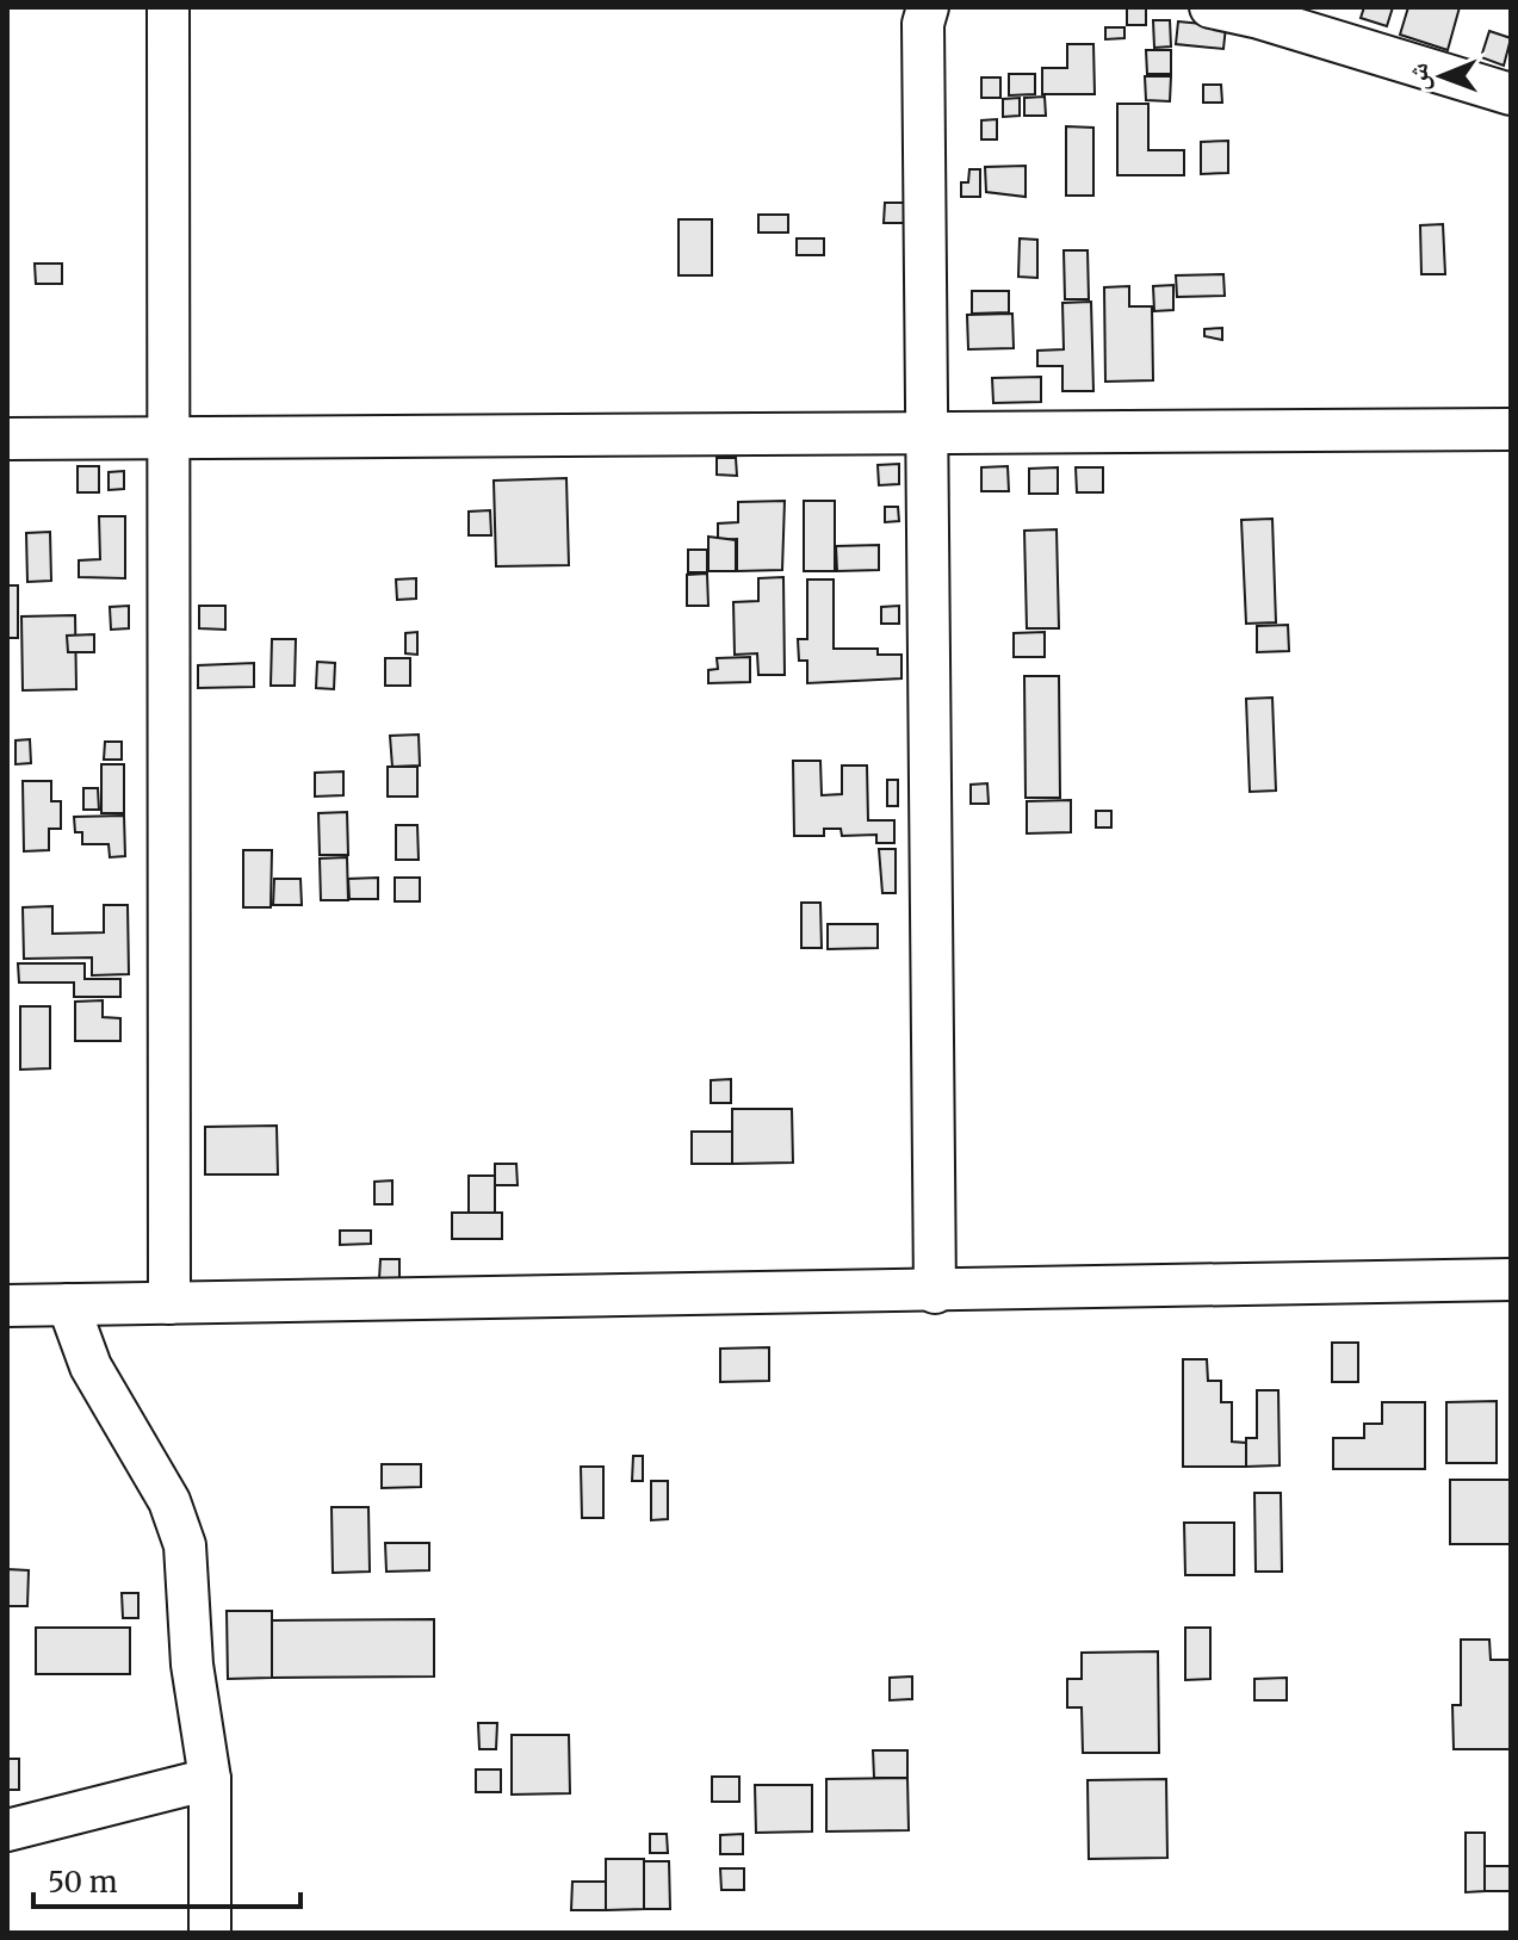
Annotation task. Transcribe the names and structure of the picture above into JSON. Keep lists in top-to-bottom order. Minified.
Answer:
{"scale_bar":"50 m","north":"left"}
